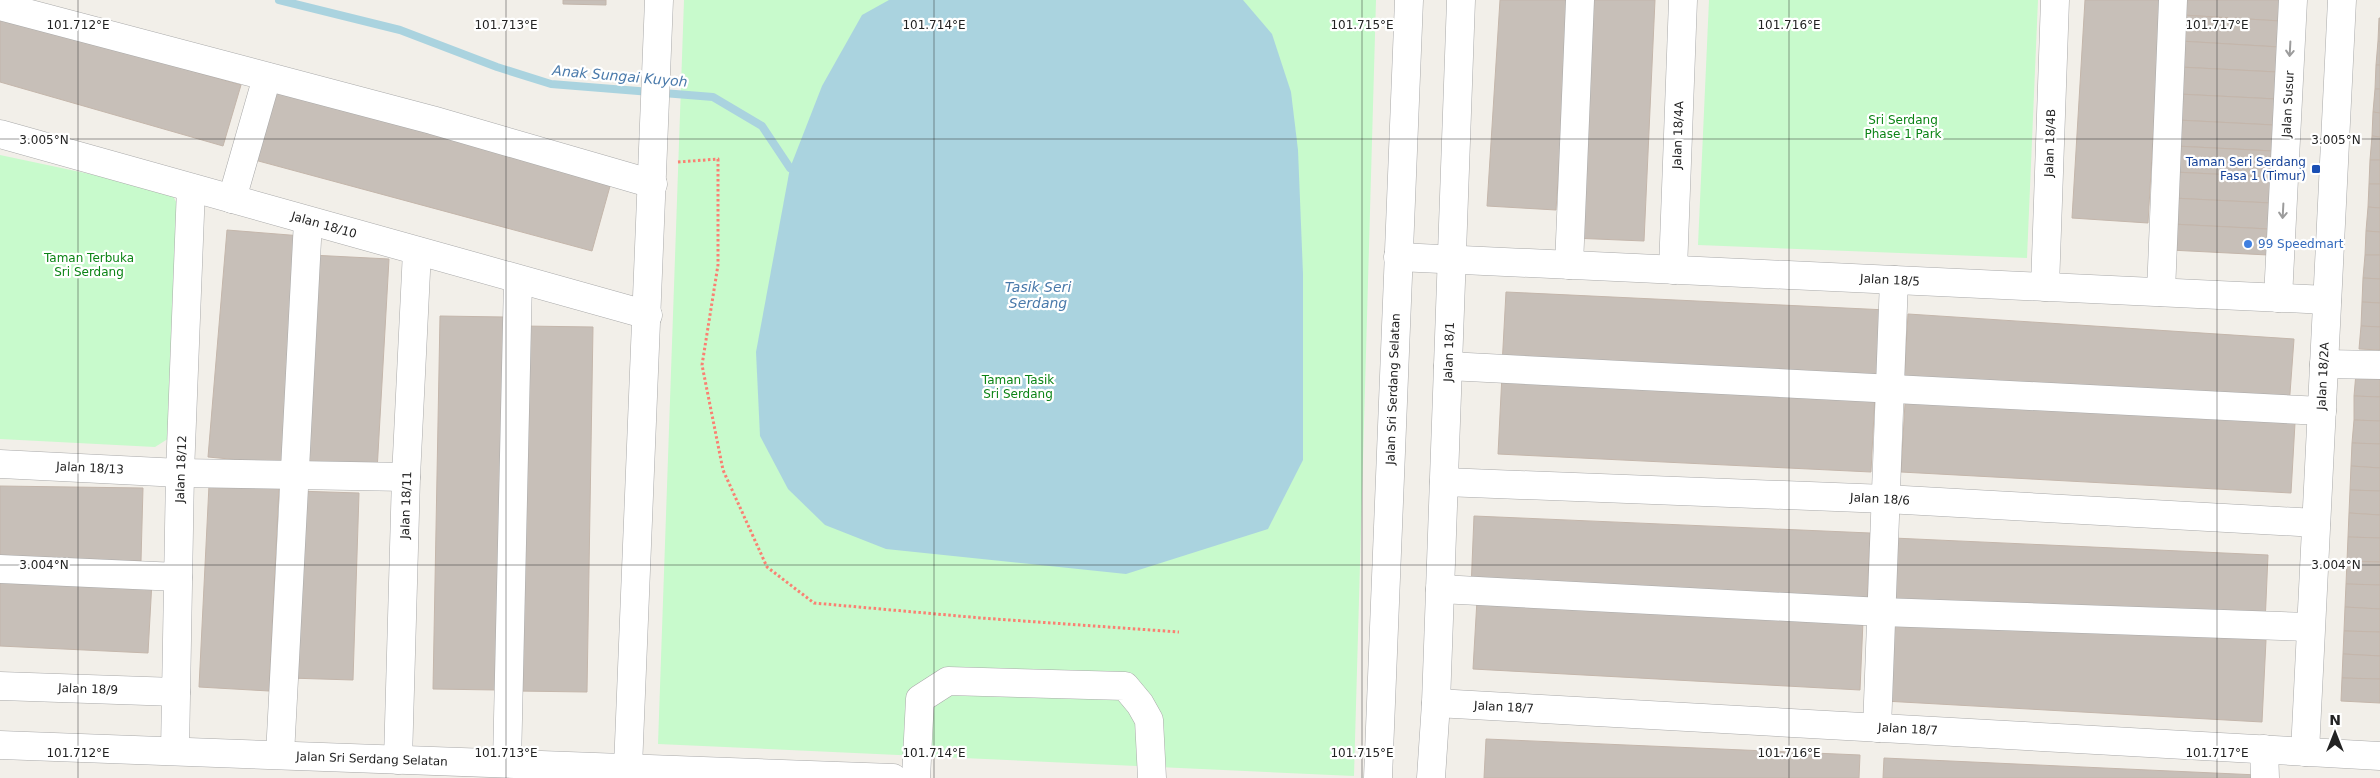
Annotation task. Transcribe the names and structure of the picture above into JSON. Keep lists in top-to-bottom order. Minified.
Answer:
{"streets":{"street":["Jalan Susur","Jalan 18/4A","Jalan 18/4B","Jalan 18/10","Jalan 18/5","Jalan 18/1","Jalan 18/2A","Jalan Sri Serdang Selatan","Jalan 18/13","Jalan 18/12","Jalan 18/6","Jalan 18/11","Jalan 18/9","Jalan 18/7"]},"crossings":[["Jalan Susur","Jalan 18/5"],["Jalan 18/4A","Jalan 18/5"],["Jalan 18/4B","Jalan 18/5"],["Jalan 18/10","Jalan 18/12"],["Jalan 18/10","Jalan 18/11"],["Jalan 18/5","Jalan 18/1"],["Jalan 18/5","Jalan 18/2A"],["Jalan 18/5","Jalan Sri Serdang Selatan"],["Jalan 18/1","Jalan 18/6"],["Jalan 18/1","Jalan 18/7"],["Jalan 18/2A","Jalan 18/6"],["Jalan 18/2A","Jalan 18/7"],["Jalan Sri Serdang Selatan","Jalan 18/12"],["Jalan Sri Serdang Selatan","Jalan 18/11"],["Jalan 18/13","Jalan 18/12"],["Jalan 18/13","Jalan 18/11"],["Jalan 18/12","Jalan 18/9"]],"water":["Anak Sungai Kuyoh","Tasik Seri Serdang"],"parks":["Sri Serdang Phase 1 Park","Taman Terbuka Sri Serdang","Taman Tasik Sri Serdang"],"places":{"transit":["Taman Seri Serdang Fasa 1 (Timur)"],"other":["99 Speedmart"]},"north":"top","coordinates":["101.712°E","101.713°E","101.714°E","101.715°E","101.716°E","101.717°E","3.005°N","3.004°N"]}
